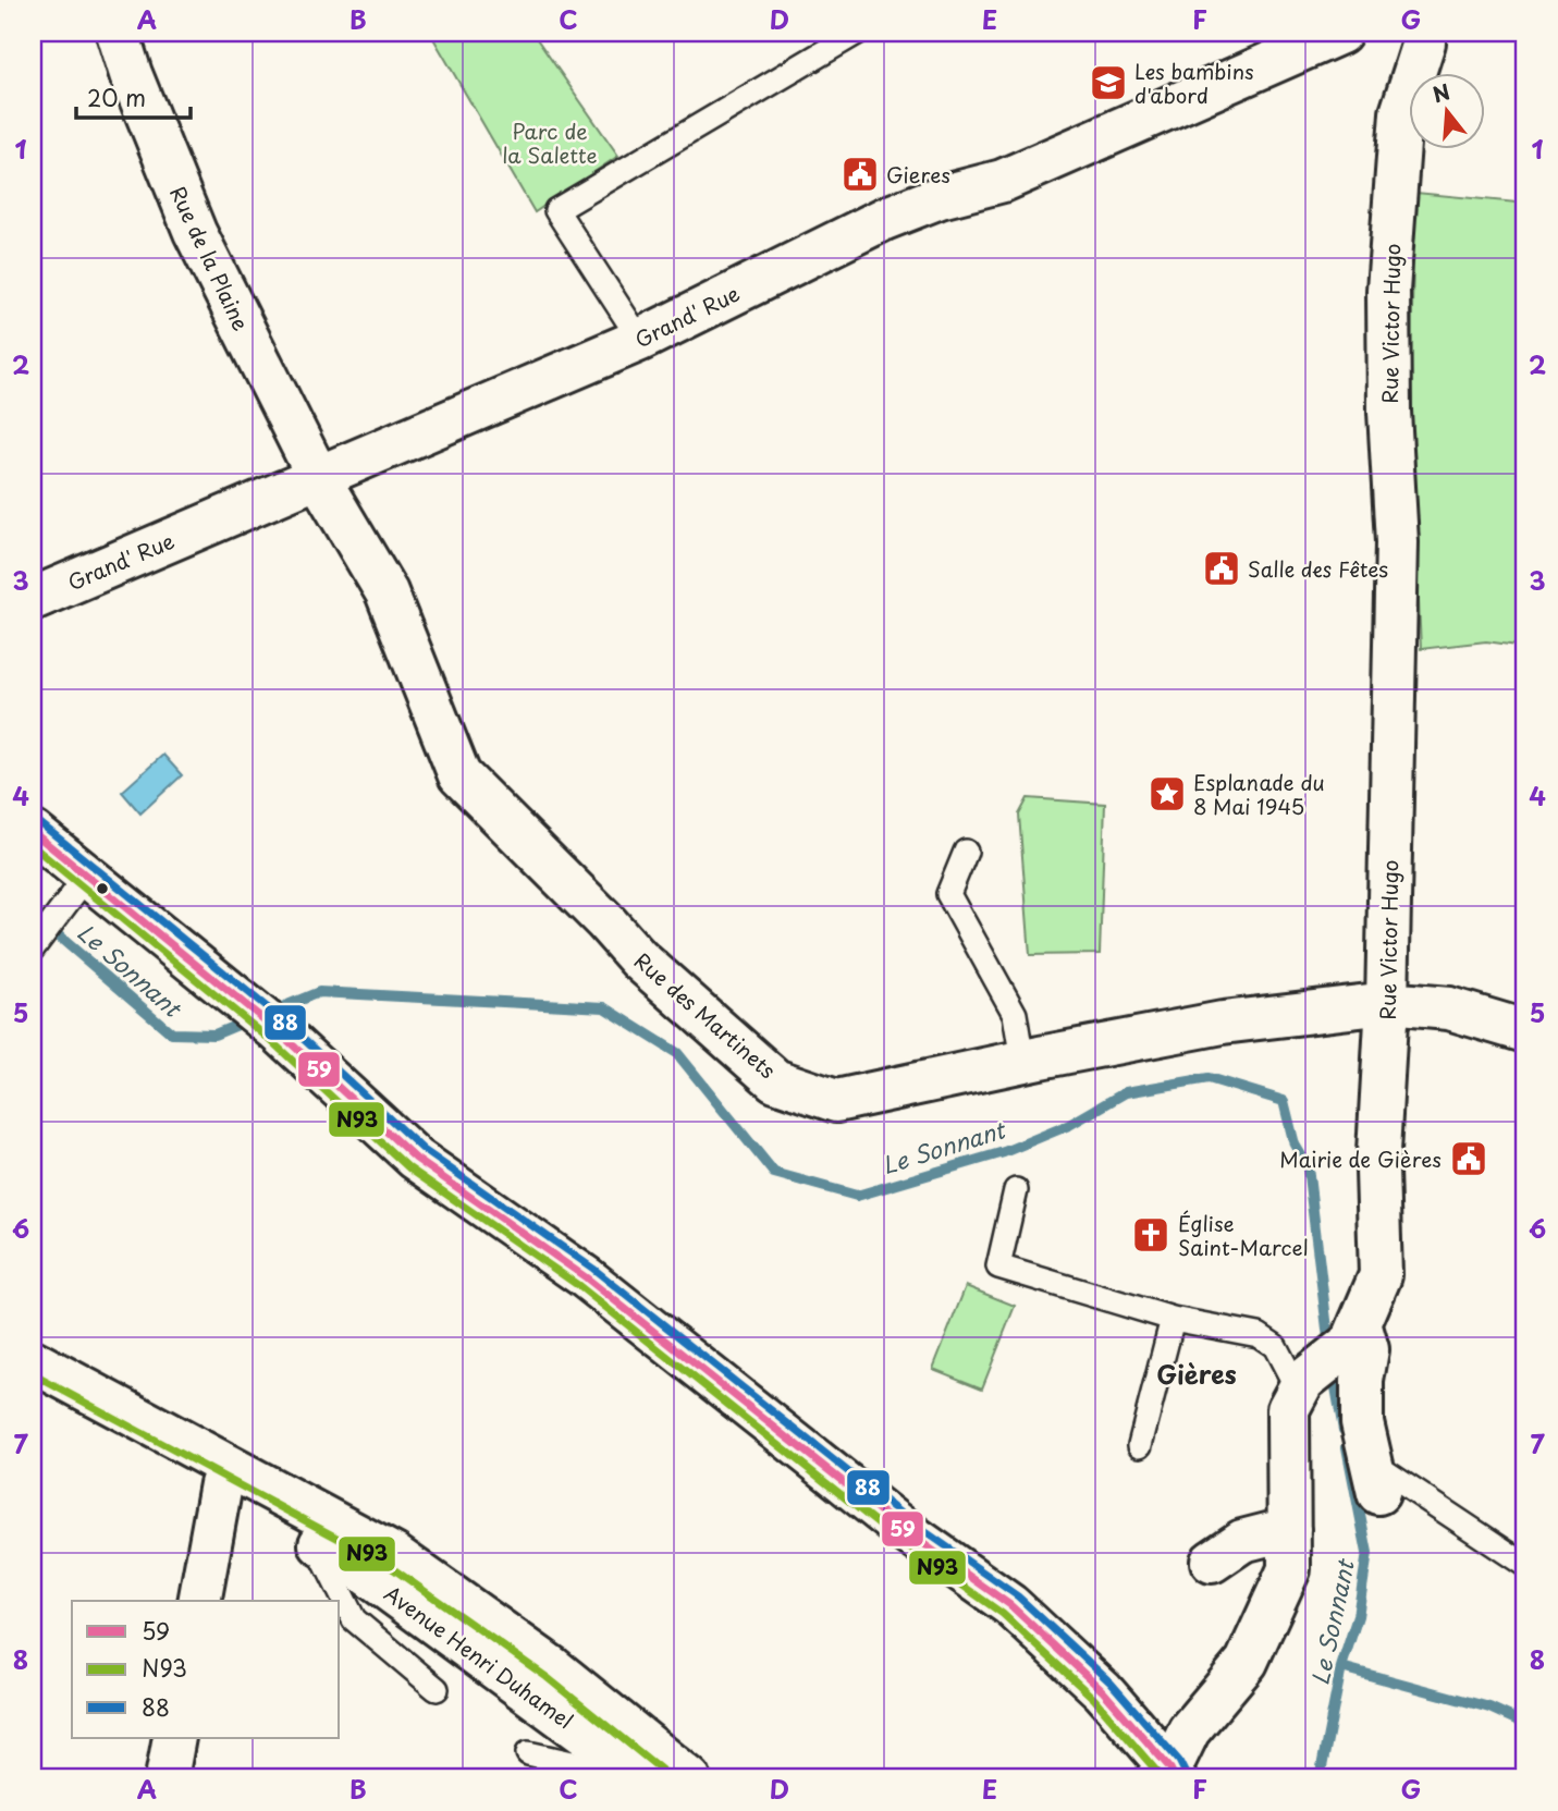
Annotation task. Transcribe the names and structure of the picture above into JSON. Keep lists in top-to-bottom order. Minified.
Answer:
{"streets":{"street":["Rue de la Plaine","Grand' Rue","Rue Victor Hugo","Rue des Martinets","Avenue Henri Duhamel"]},"crossings":[["Rue de la Plaine","Grand' Rue"],["Rue de la Plaine","Rue des Martinets"],["Grand' Rue","Rue des Martinets"],["Rue Victor Hugo","Rue des Martinets"]],"districts":["Gières"],"water":["Le Sonnant"],"parks":["Parc de la Salette"],"places":{"school or university":["Les bambins d'abord"],"public building":["Gieres","Salle des Fêtes","Mairie de Gières"],"place":["Esplanade du 8 Mai 1945"],"church":["Église Saint-Marcel"]},"lines":["transit line 88","transit line 59","transit line N93"],"legend":["59","N93","88"],"scale_bar":"20 m","north":"top","grid":{"columns":["A","B","C","D","E","F","G"],"rows":["1","2","3","4","5","6","7","8"]}}
